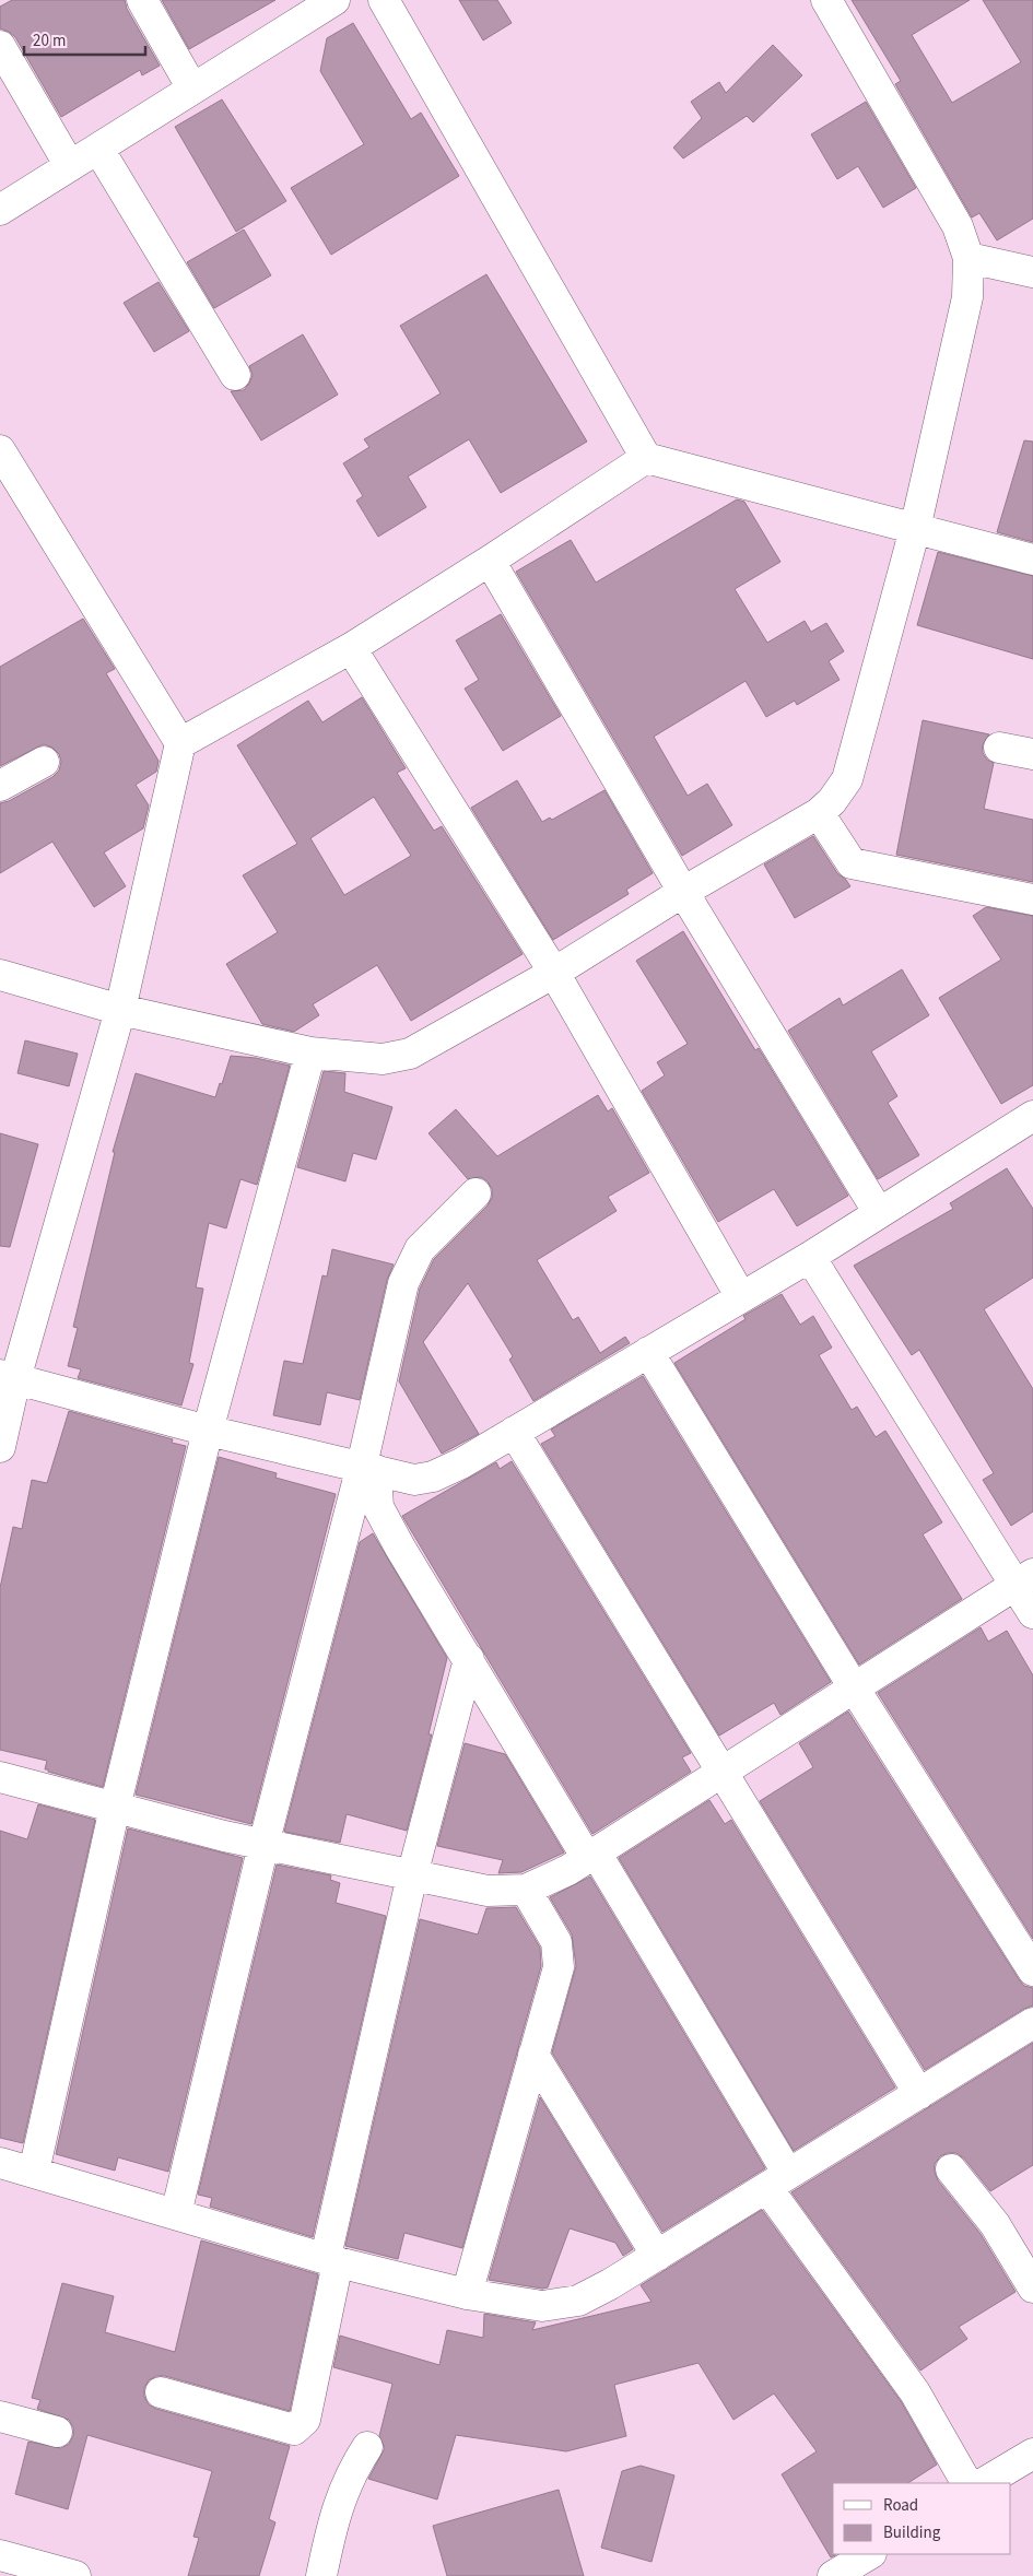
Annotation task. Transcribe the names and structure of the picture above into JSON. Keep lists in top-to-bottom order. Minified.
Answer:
{"legend":["Road","Building"],"scale_bar":"20 m"}
